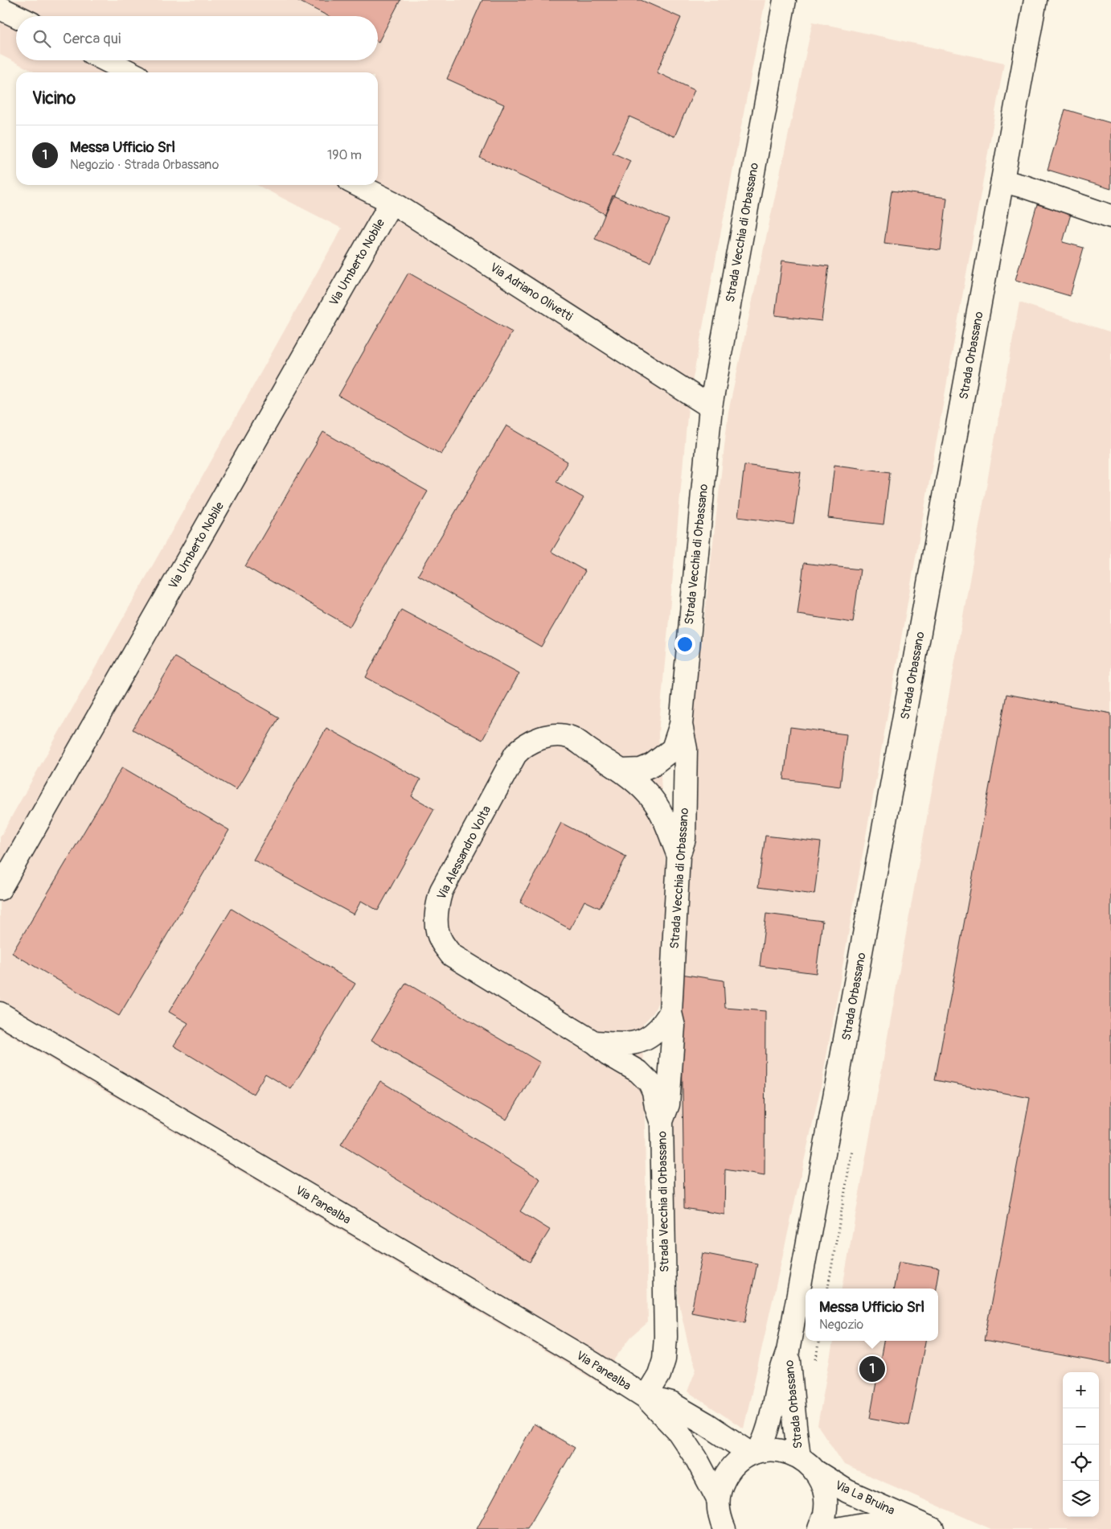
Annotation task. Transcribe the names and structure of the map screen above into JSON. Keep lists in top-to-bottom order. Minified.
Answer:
{"streets":{"street":["Strada Vecchia di Orbassano","Via Umberto Nobile","Via Adriano Olivetti","Strada Orbassano","Via Alessandro Volta","Via Panealba","Via La Bruina"]},"crossings":[["Strada Vecchia di Orbassano","Via Adriano Olivetti"],["Strada Vecchia di Orbassano","Via Alessandro Volta"],["Strada Vecchia di Orbassano","Via Panealba"],["Via Umberto Nobile","Via Adriano Olivetti"],["Strada Orbassano","Via La Bruina"]],"page":{"search":"Cerca qui","heading":"Vicino","list":[{"mark":"1","name":"Messa Ufficio Srl","note":"Negozio · Strada Orbassano","value":"190 m"}],"popup":["Messa Ufficio Srl","Negozio"],"pins":"1","map_buttons":["+","−"]}}
